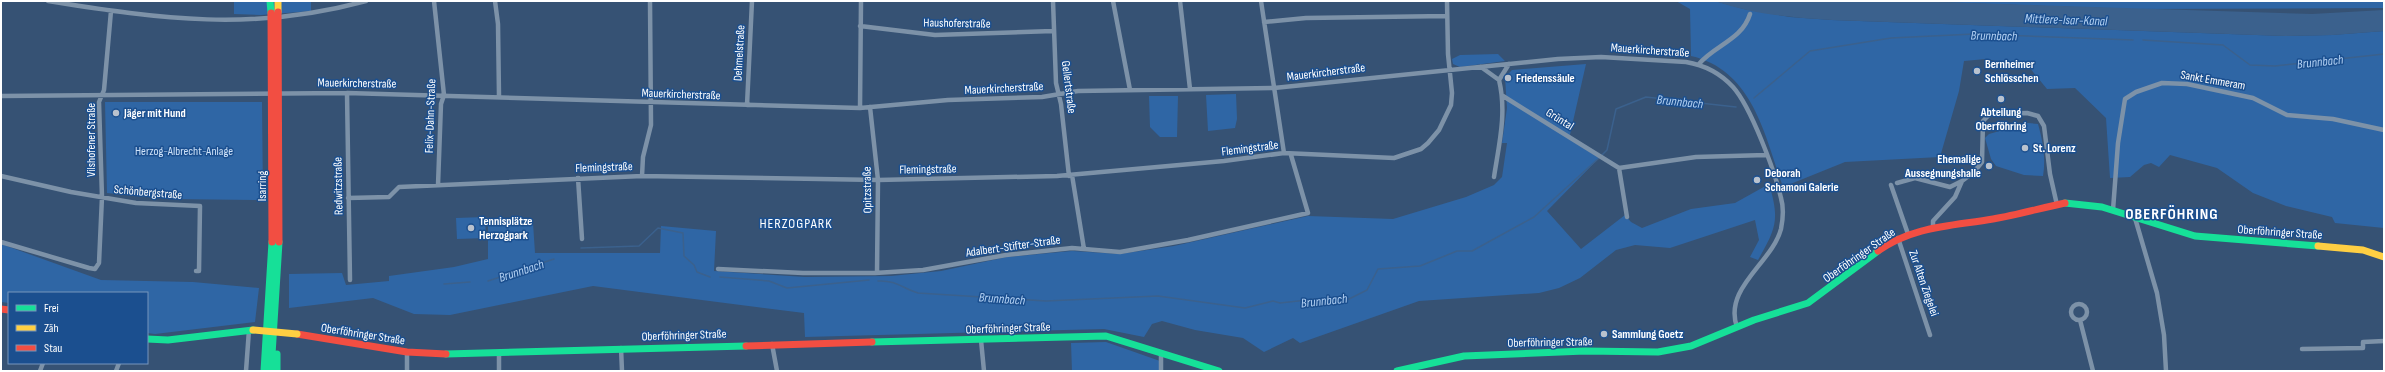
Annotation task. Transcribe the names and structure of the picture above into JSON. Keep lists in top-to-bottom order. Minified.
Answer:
{"streets":{"main road":["Isarring","Oberföhringer Straße"],"street":["Haushoferstraße","Mauerkircherstraße","Dehmelstraße","Sankt Emmeram","Gellertstraße","Felix-Dahn-Straße","Grüntal","Vilshofener Straße","Flemingstraße","Redwitzstraße","Opitzstraße","Schönbergstraße","Adalbert-Stifter-Straße","Zur Alten Ziegelei"]},"crossings":[["Haushoferstraße","Gellertstraße"],["Mauerkircherstraße","Dehmelstraße"],["Mauerkircherstraße","Gellertstraße"],["Mauerkircherstraße","Felix-Dahn-Straße"],["Mauerkircherstraße","Vilshofener Straße"],["Mauerkircherstraße","Flemingstraße"],["Mauerkircherstraße","Redwitzstraße"],["Mauerkircherstraße","Opitzstraße"],["Mauerkircherstraße","Oberföhringer Straße"],["Sankt Emmeram","Oberföhringer Straße"],["Gellertstraße","Flemingstraße"],["Gellertstraße","Adalbert-Stifter-Straße"],["Felix-Dahn-Straße","Flemingstraße"],["Vilshofener Straße","Schönbergstraße"],["Flemingstraße","Redwitzstraße"],["Flemingstraße","Opitzstraße"],["Flemingstraße","Adalbert-Stifter-Straße"],["Opitzstraße","Adalbert-Stifter-Straße"],["Oberföhringer Straße","Zur Alten Ziegelei"]],"districts":["OBERFÖHRING","HERZOGPARK"],"water":["Mittlere-Isar-Kanal","Brunnbach"],"parks":["Herzog-Albrecht-Anlage"],"places":["Bernheimer Schlösschen","Friedenssäule","Abteilung Oberföhring","Jäger mit Hund","St. Lorenz","Ehemalige Aussegnungshalle","Deborah Schamoni Galerie","Tennisplätze Herzogpark","Sammlung Goetz"],"legend":["Frei","Zäh","Stau"]}
